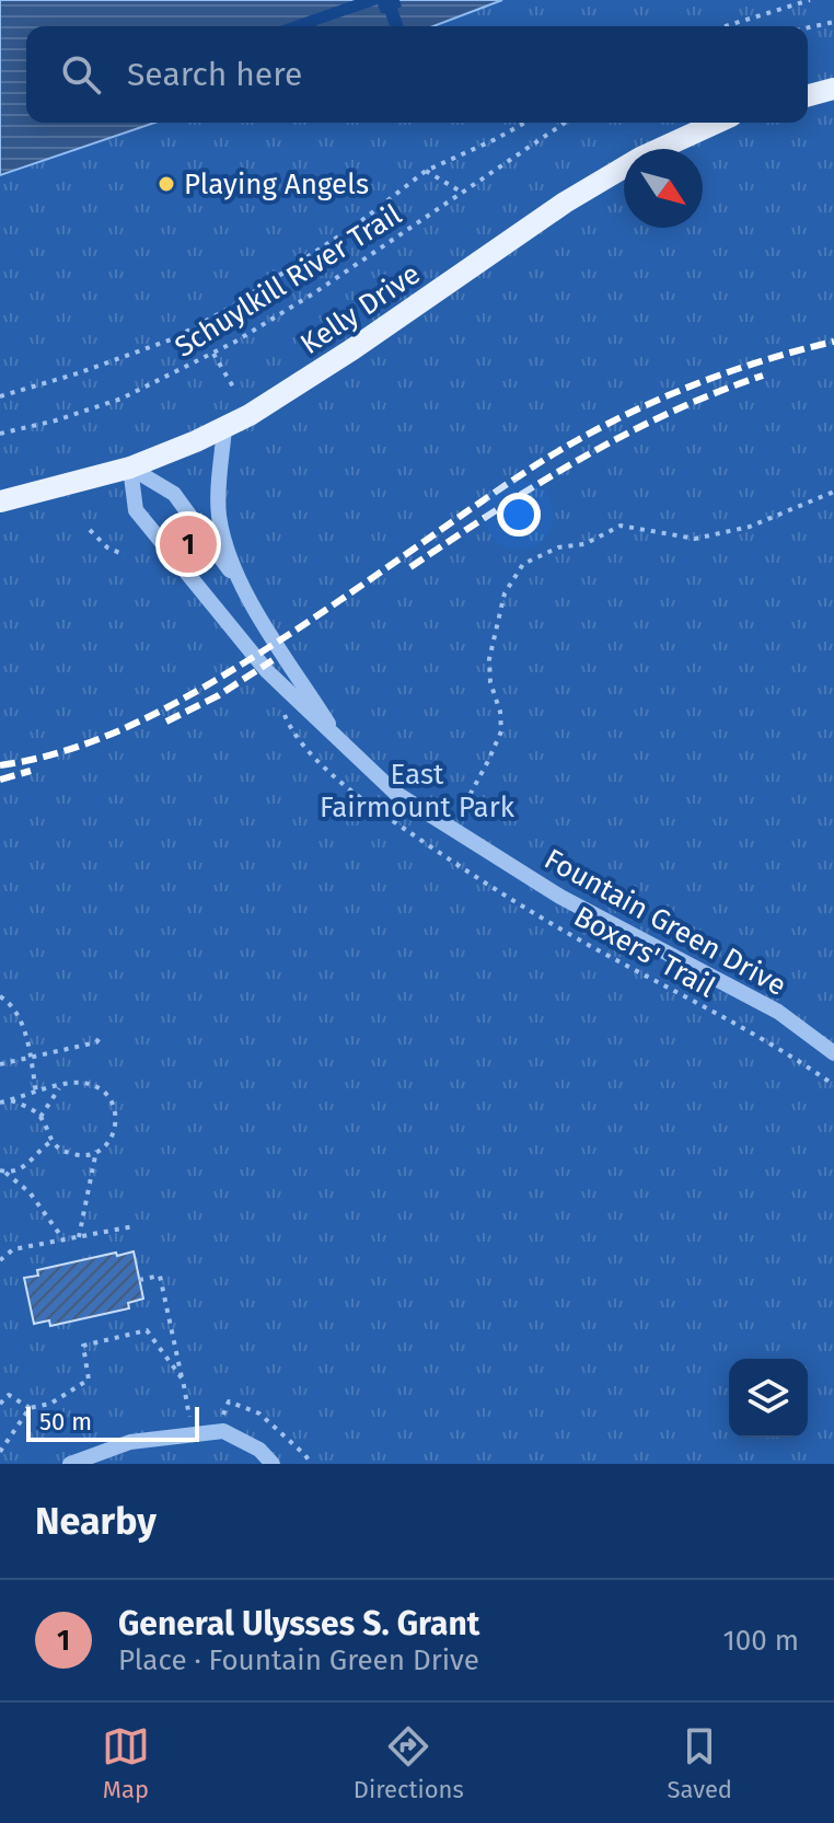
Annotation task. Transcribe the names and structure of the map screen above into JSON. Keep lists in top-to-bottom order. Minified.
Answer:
{"streets":{"main road":["Kelly Drive"],"street":["Fountain Green Drive"],"path":["Schuylkill River Trail","Boxers' Trail"]},"crossings":[["Kelly Drive","Fountain Green Drive"]],"parks":["East Fairmount Park"],"places":["Playing Angels"],"scale_bar":"50 m","north":"bottom right","page":{"search":"Search here","pins":"1","scale":"50 m","heading":"Nearby","list":[{"mark":"1","name":"General Ulysses S. Grant","note":"Place · Fountain Green Drive","value":"100 m"}],"nav":["Map","Directions","Saved"]}}
